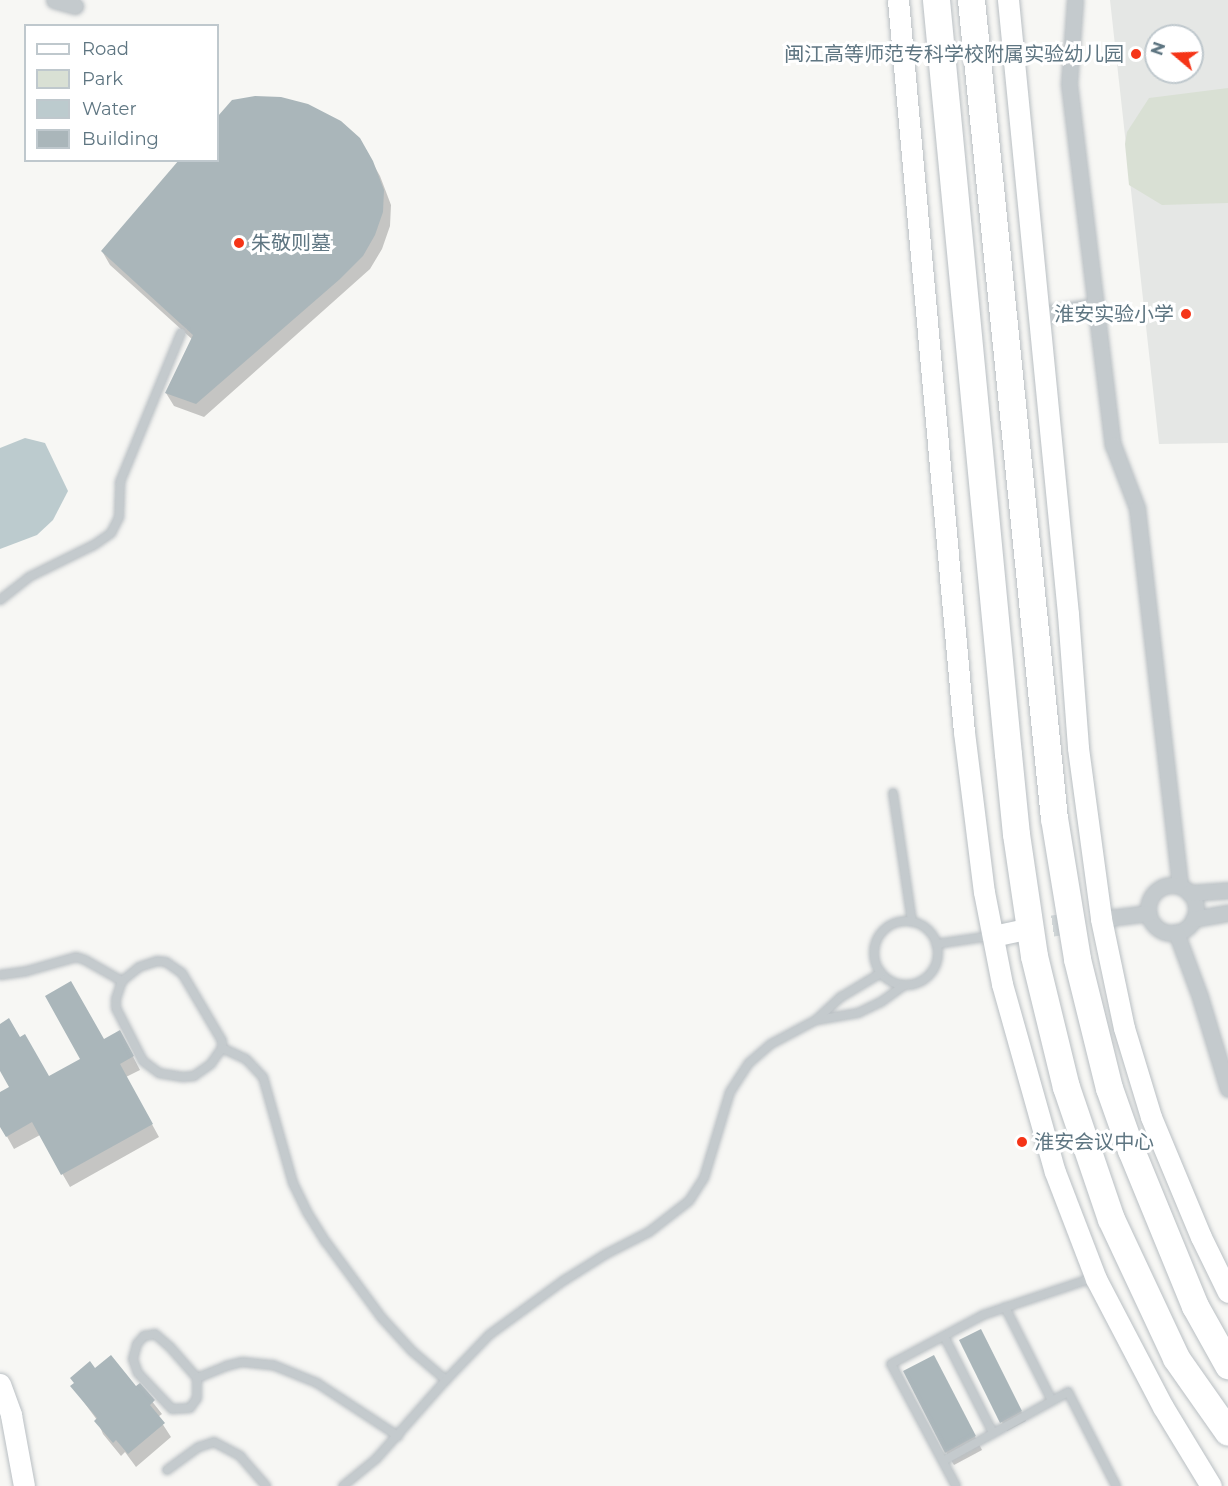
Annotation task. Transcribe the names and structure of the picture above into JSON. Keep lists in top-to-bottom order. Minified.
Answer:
{"places":["闽江高等师范专科学校附属实验幼儿园","朱敬则墓","淮安实验小学","淮安会议中心"],"legend":["Road","Park","Water","Building"],"north":"left"}
